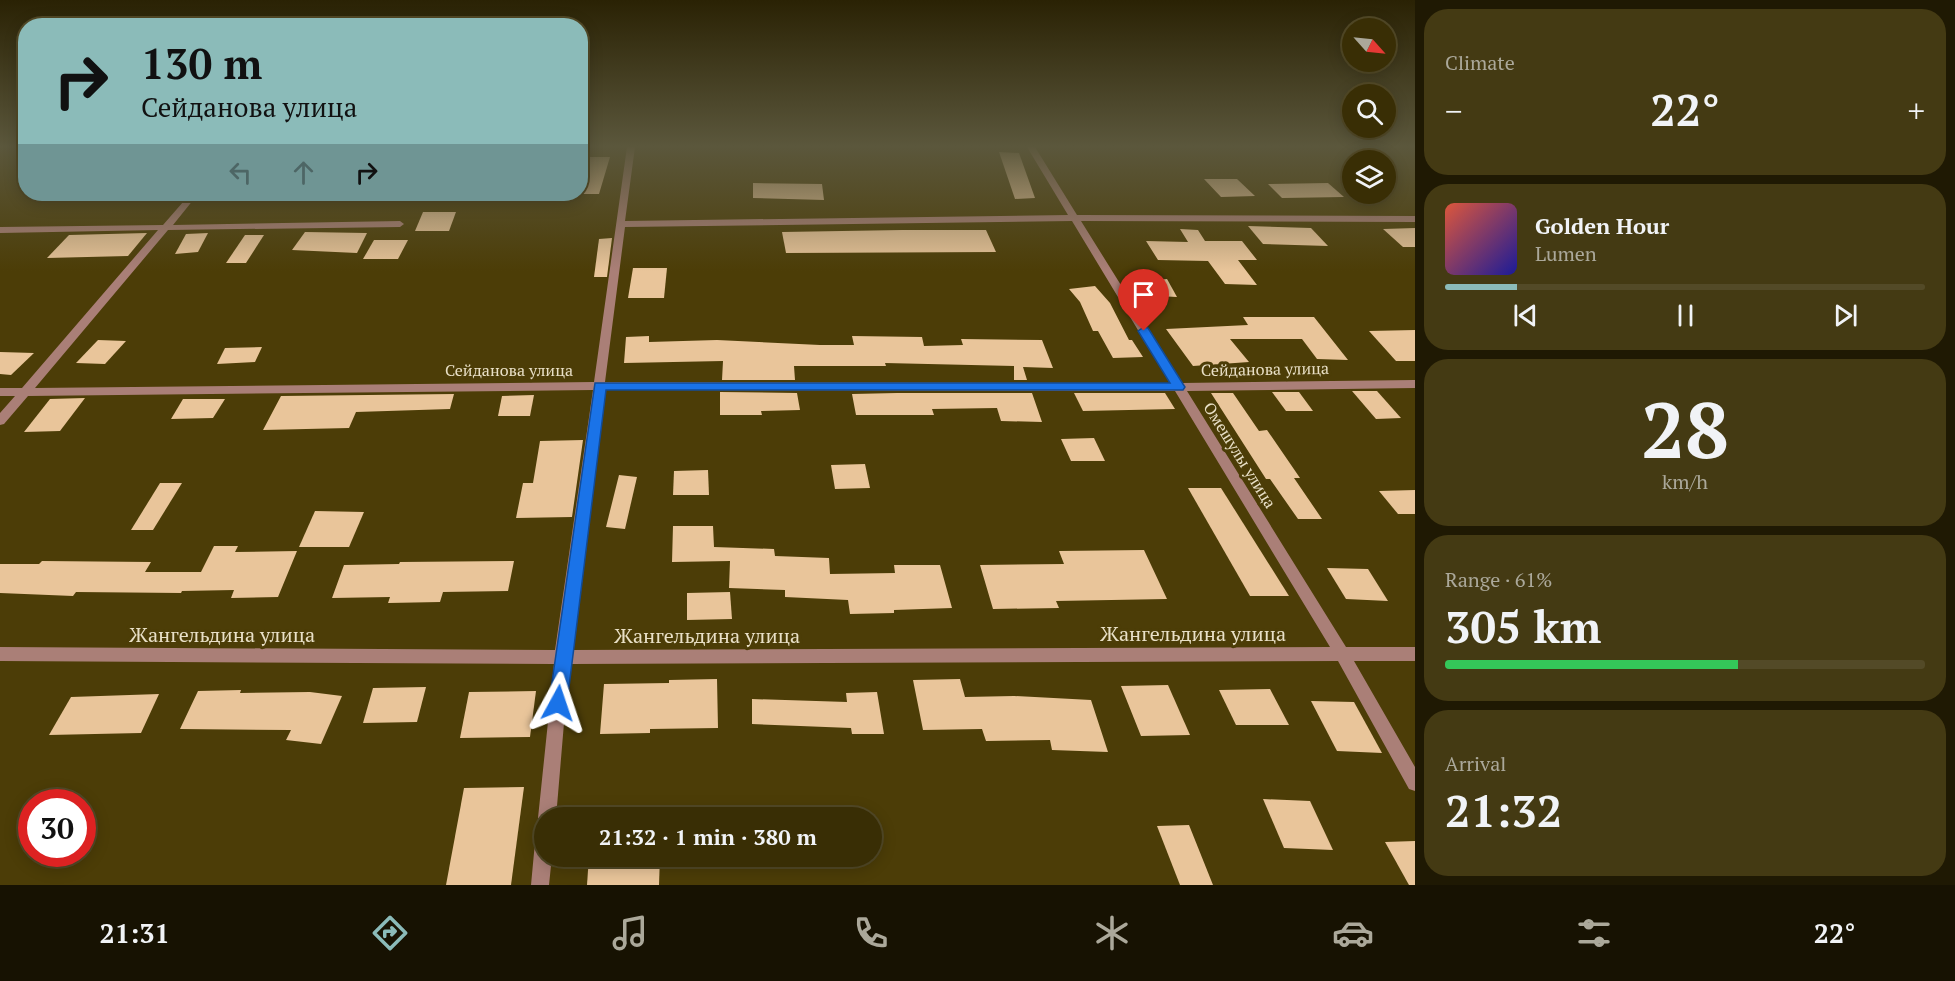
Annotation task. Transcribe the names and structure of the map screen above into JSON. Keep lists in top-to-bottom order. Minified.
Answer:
{"streets":{"street":["Сейданова улица","Омешулы улица","Жангельдина улица"]},"crossings":[["Сейданова улица","Омешулы улица"],["Омешулы улица","Жангельдина улица"]],"north":"bottom right","page":{"tile":["Climate",["28","km/h"],["Range · 61%","305 km"],["Arrival","21:32"]],"turn":["130 m","Сейданова улица"],"heat":["−","22°","+"],"song":["Golden Hour","Lumen"],"limit":"30","trip":"21:32 · 1 min · 380 m","tabs":["21:31","22°"]}}
